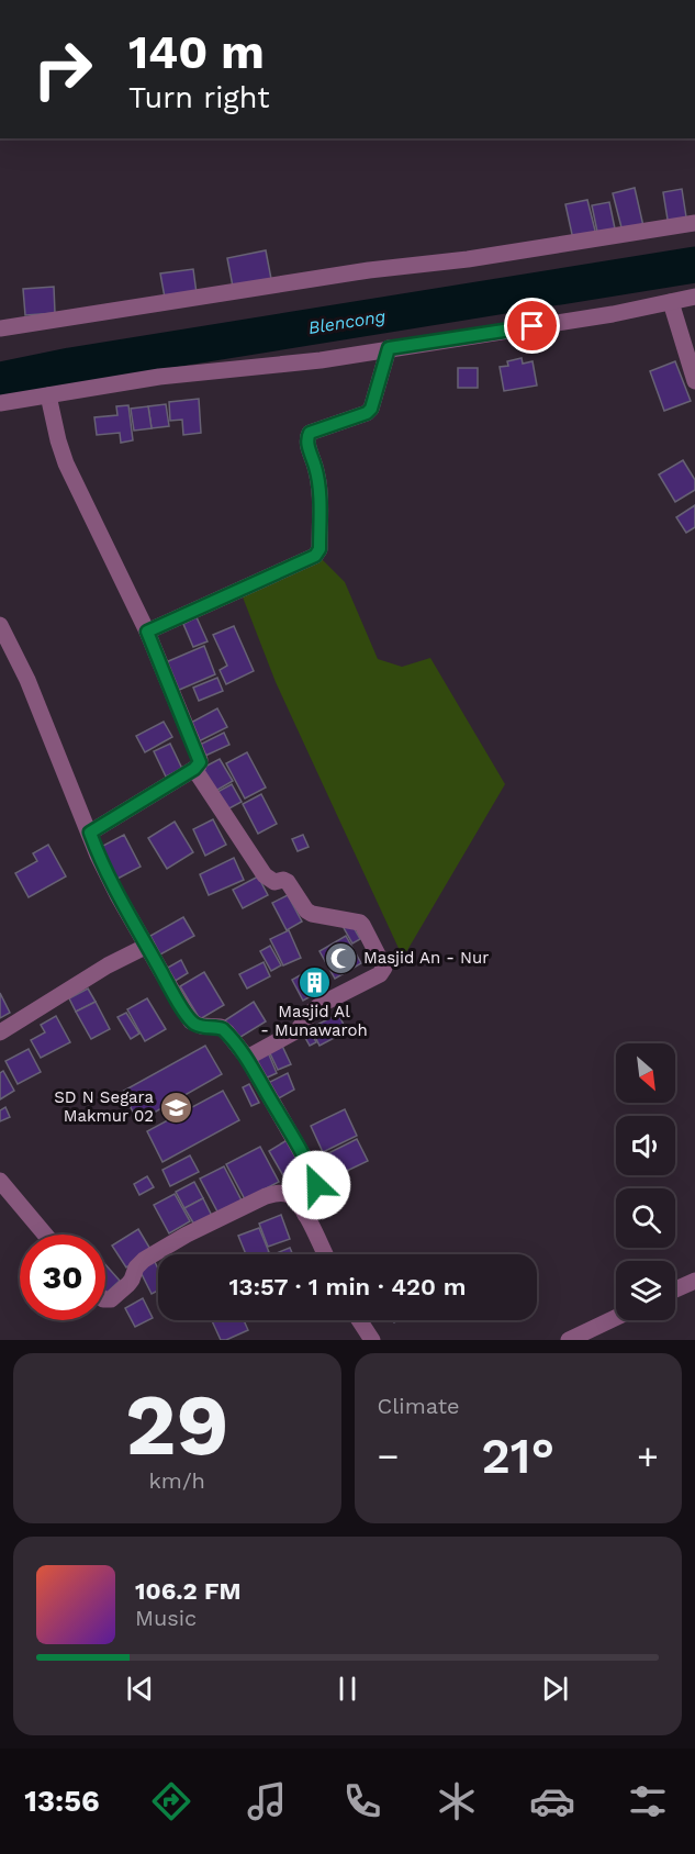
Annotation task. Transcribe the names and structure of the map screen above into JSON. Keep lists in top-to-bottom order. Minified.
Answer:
{"water":["Blencong"],"places":{"mosque":["Masjid An - Nur"],"building":["Masjid Al - Munawaroh"],"school or university":["SD N Segara Makmur 02"]},"north":"bottom right","page":{"turn":["140 m","Turn right"],"limit":"30","trip":"13:57 · 1 min · 420 m","tile":[["29","km/h"],"Climate"],"heat":["−","21°","+"],"song":["106.2 FM","Music"],"tabs":"13:56"}}
